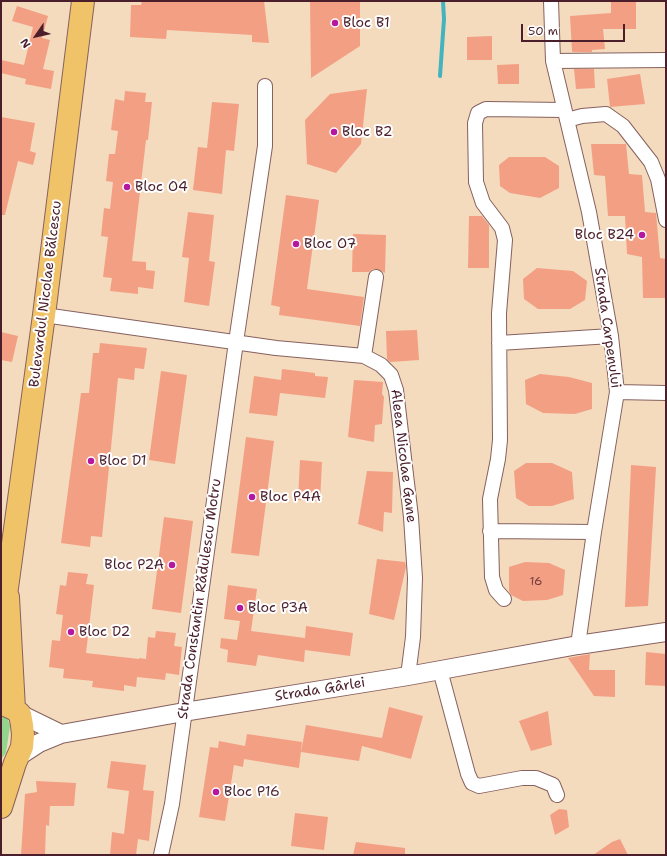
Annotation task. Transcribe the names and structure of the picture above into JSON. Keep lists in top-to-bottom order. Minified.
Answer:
{"streets":{"main road":["Bulevardul Nicolae Bălcescu"],"street":["Strada Carpenului","Aleea Nicolae Gane","Strada Constantin Rădulescu Motru","Strada Gârlei"]},"crossings":[["Bulevardul Nicolae Bălcescu","Strada Gârlei"],["Strada Carpenului","Strada Gârlei"],["Aleea Nicolae Gane","Strada Constantin Rădulescu Motru"],["Aleea Nicolae Gane","Strada Gârlei"],["Strada Constantin Rădulescu Motru","Strada Gârlei"]],"places":["Bloc B1","Bloc B2","Bloc O4","Bloc B24","Bloc O7","Bloc D1","Bloc P4A","Bloc P2A","Bloc P3A","Bloc D2","Bloc P16"],"house_numbers":["16"],"scale_bar":"50 m","north":"bottom left"}
